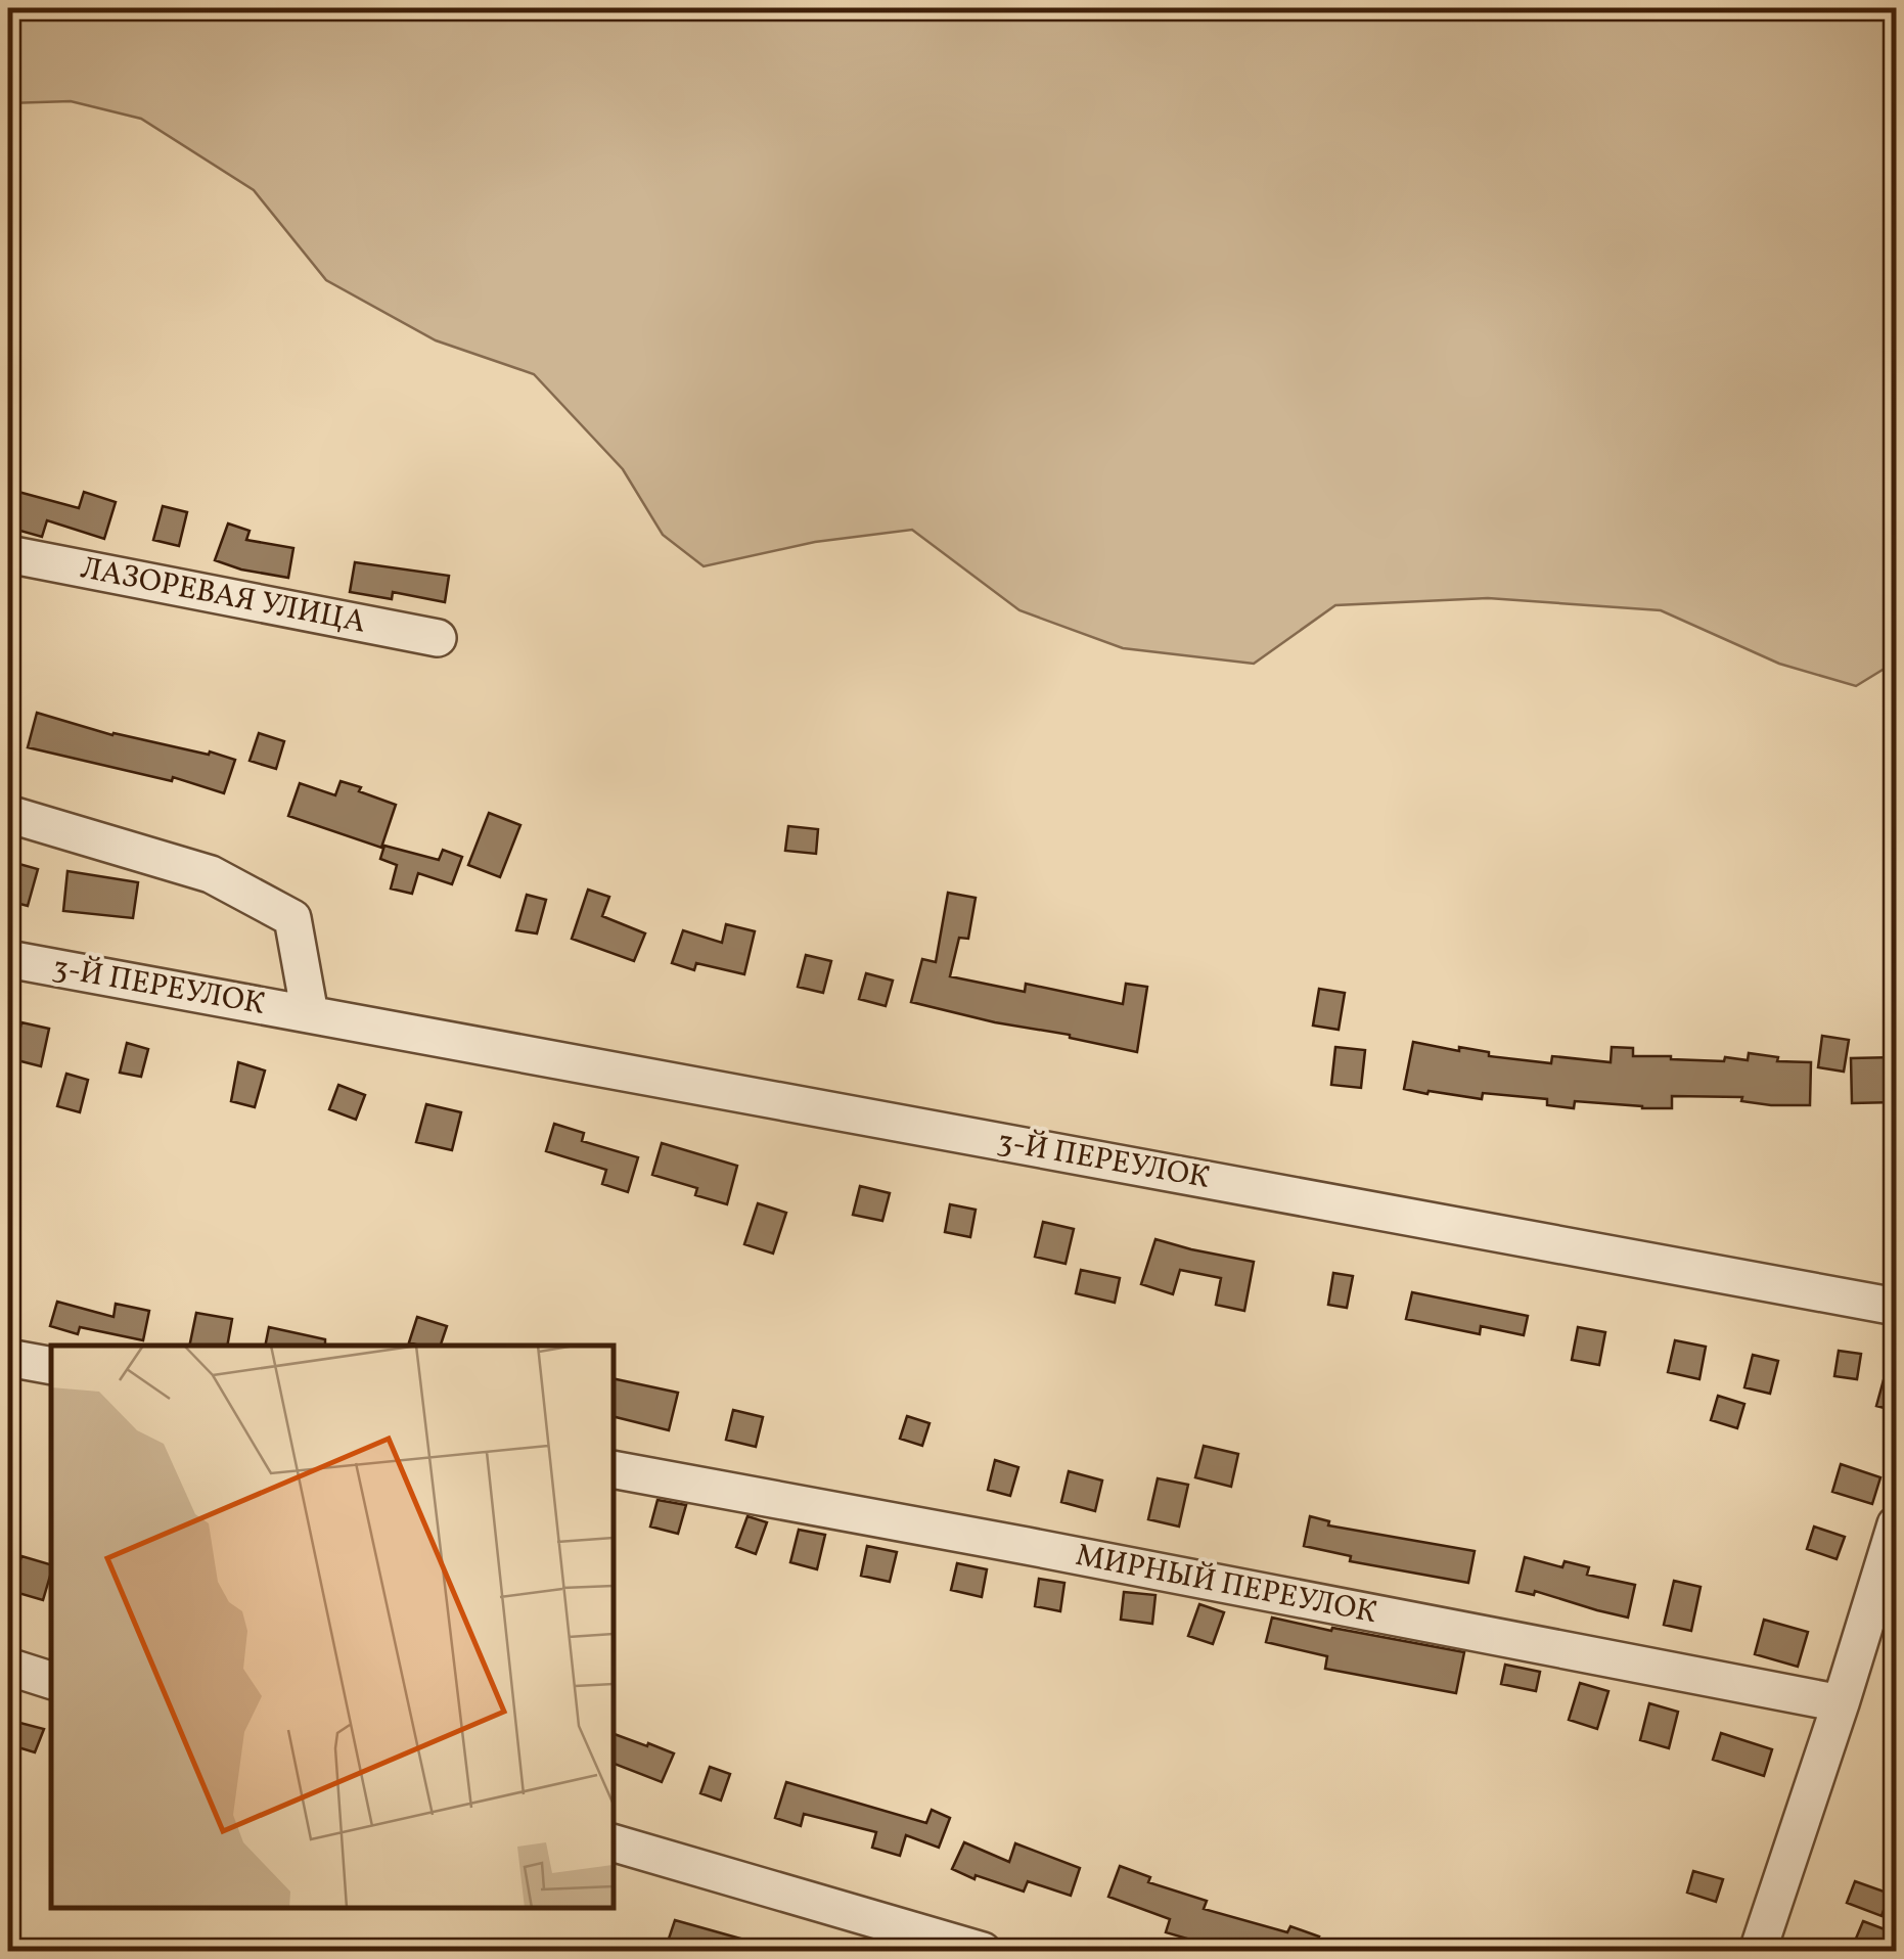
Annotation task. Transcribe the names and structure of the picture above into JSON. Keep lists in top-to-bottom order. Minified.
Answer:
{"streets":{"street":["ЛАЗОРЕВАЯ УЛИЦА","3-Й ПЕРЕУЛОК","МИРНЫЙ ПЕРЕУЛОК"]}}
